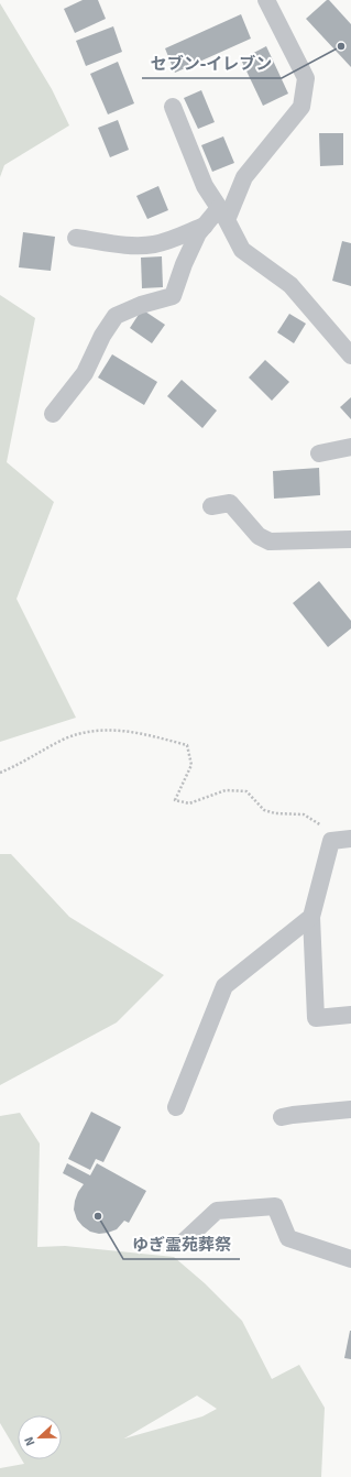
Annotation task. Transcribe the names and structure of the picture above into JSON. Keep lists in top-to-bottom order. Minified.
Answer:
{"places":["セブン-イレブン","ゆぎ霊苑葬祭"],"north":"left"}
